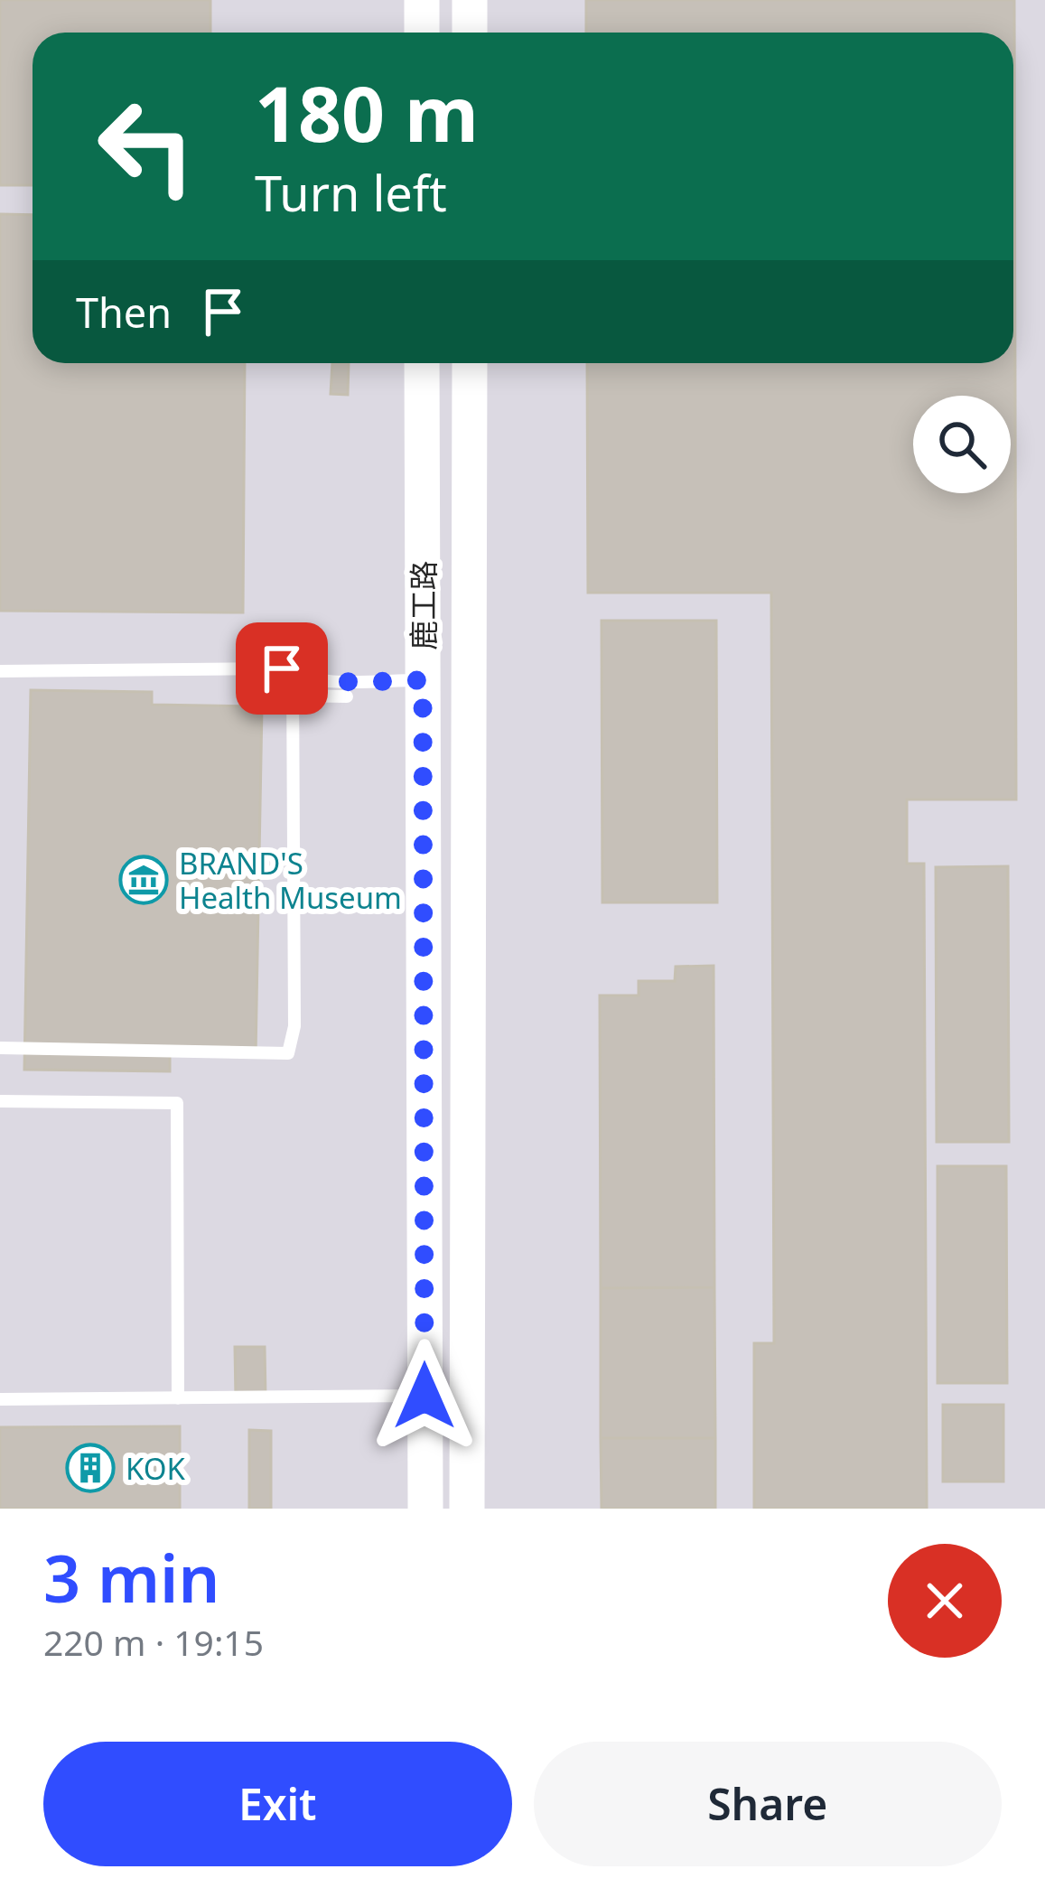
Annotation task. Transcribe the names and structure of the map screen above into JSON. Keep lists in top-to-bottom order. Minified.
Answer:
{"streets":{"street":["鹿工路"]},"places":{"museum":["BRAND'S Health Museum"],"building":["KOK"]},"page":{"turn":["180 m","Turn left"],"then":"Then","heading":["3 min","220 m · 19:15"],"buttons":["Exit","Share"]}}
